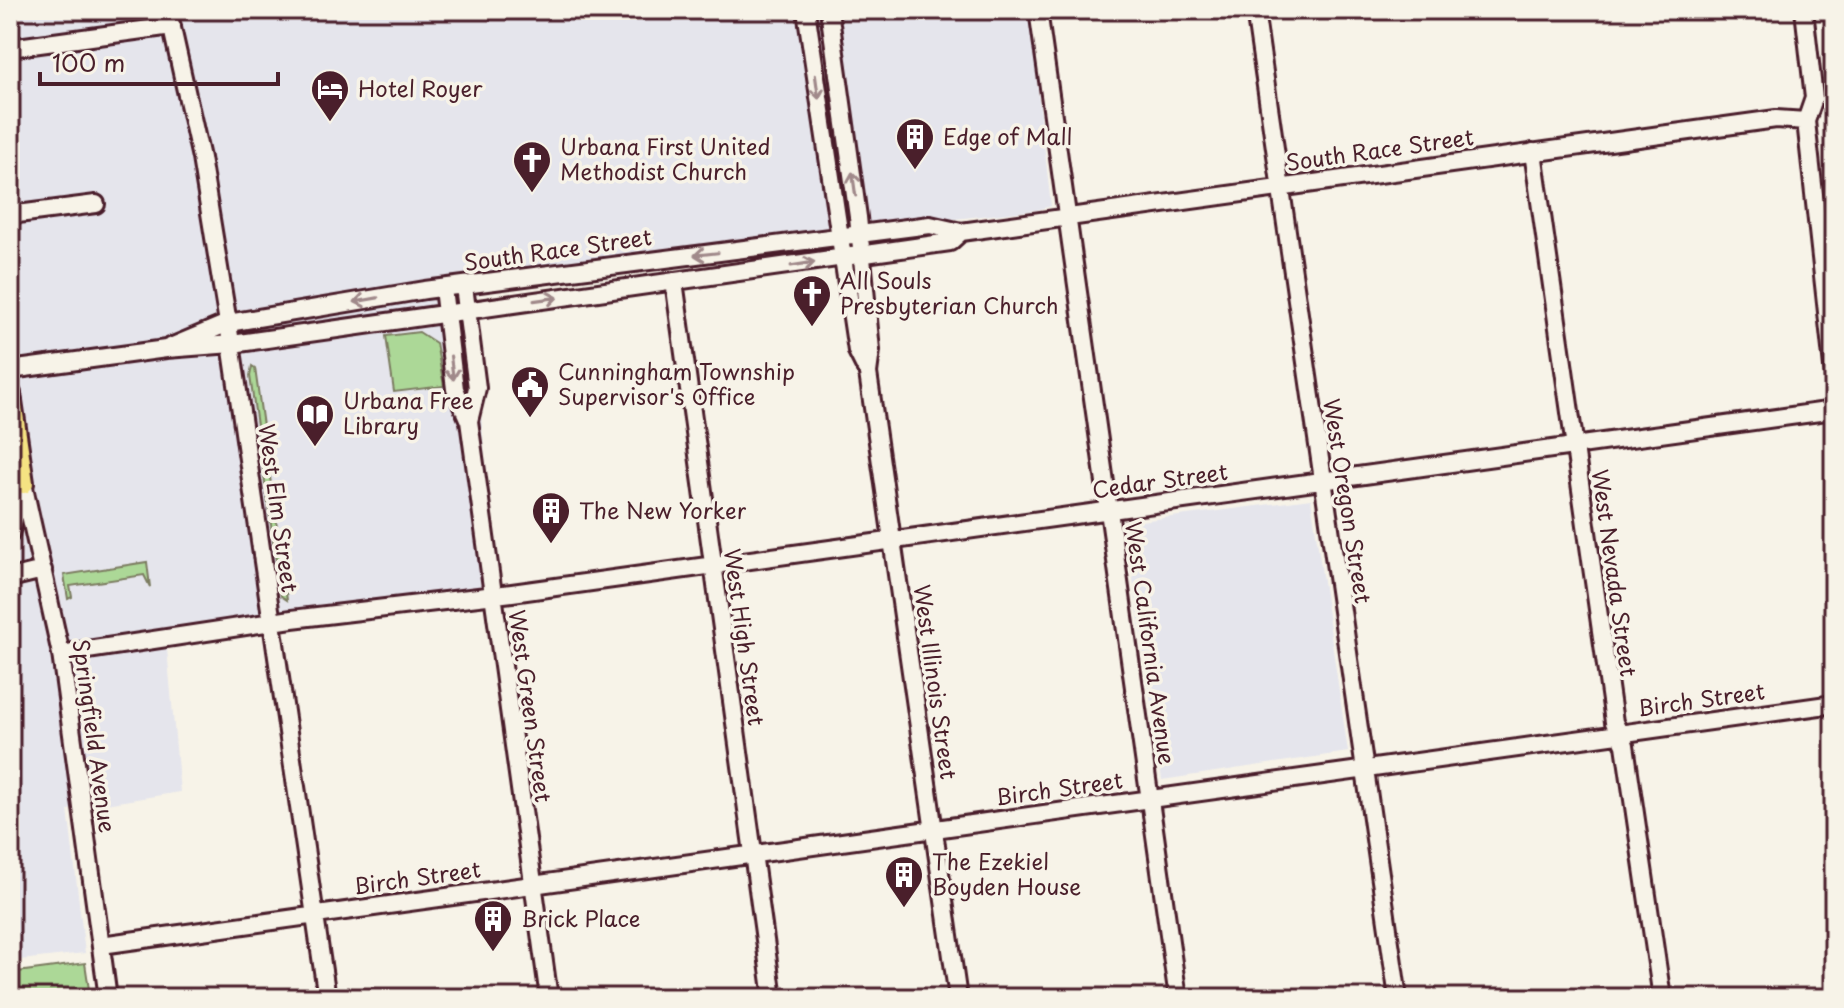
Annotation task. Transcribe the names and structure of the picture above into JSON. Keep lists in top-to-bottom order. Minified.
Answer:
{"streets":{"street":["South Race Street","Cedar Street","West Oregon Street","West Elm Street","West Nevada Street","West High Street","West California Avenue","West Illinois Street","Birch Street","West Green Street","Springfield Avenue"]},"crossings":[["South Race Street","West Oregon Street"],["South Race Street","West Elm Street"],["South Race Street","West Nevada Street"],["South Race Street","West High Street"],["South Race Street","West California Avenue"],["South Race Street","West Illinois Street"],["South Race Street","West Green Street"],["Cedar Street","West Oregon Street"],["Cedar Street","West Elm Street"],["Cedar Street","West Nevada Street"],["Cedar Street","West High Street"],["Cedar Street","West California Avenue"],["Cedar Street","West Illinois Street"],["Cedar Street","West Green Street"],["Cedar Street","Springfield Avenue"],["West Oregon Street","Birch Street"],["West Elm Street","Birch Street"],["West Nevada Street","Birch Street"],["West High Street","Birch Street"],["West California Avenue","Birch Street"],["West Illinois Street","Birch Street"],["Birch Street","West Green Street"],["Birch Street","Springfield Avenue"]],"places":{"hotel":["Hotel Royer"],"building":["Edge of Mall","The New Yorker","The Ezekiel Boyden House","Brick Place"],"church":["Urbana First United Methodist Church","All Souls Presbyterian Church"],"public building":["Cunningham Township Supervisor's Office"],"library":["Urbana Free Library"]},"scale_bar":"100 m"}
